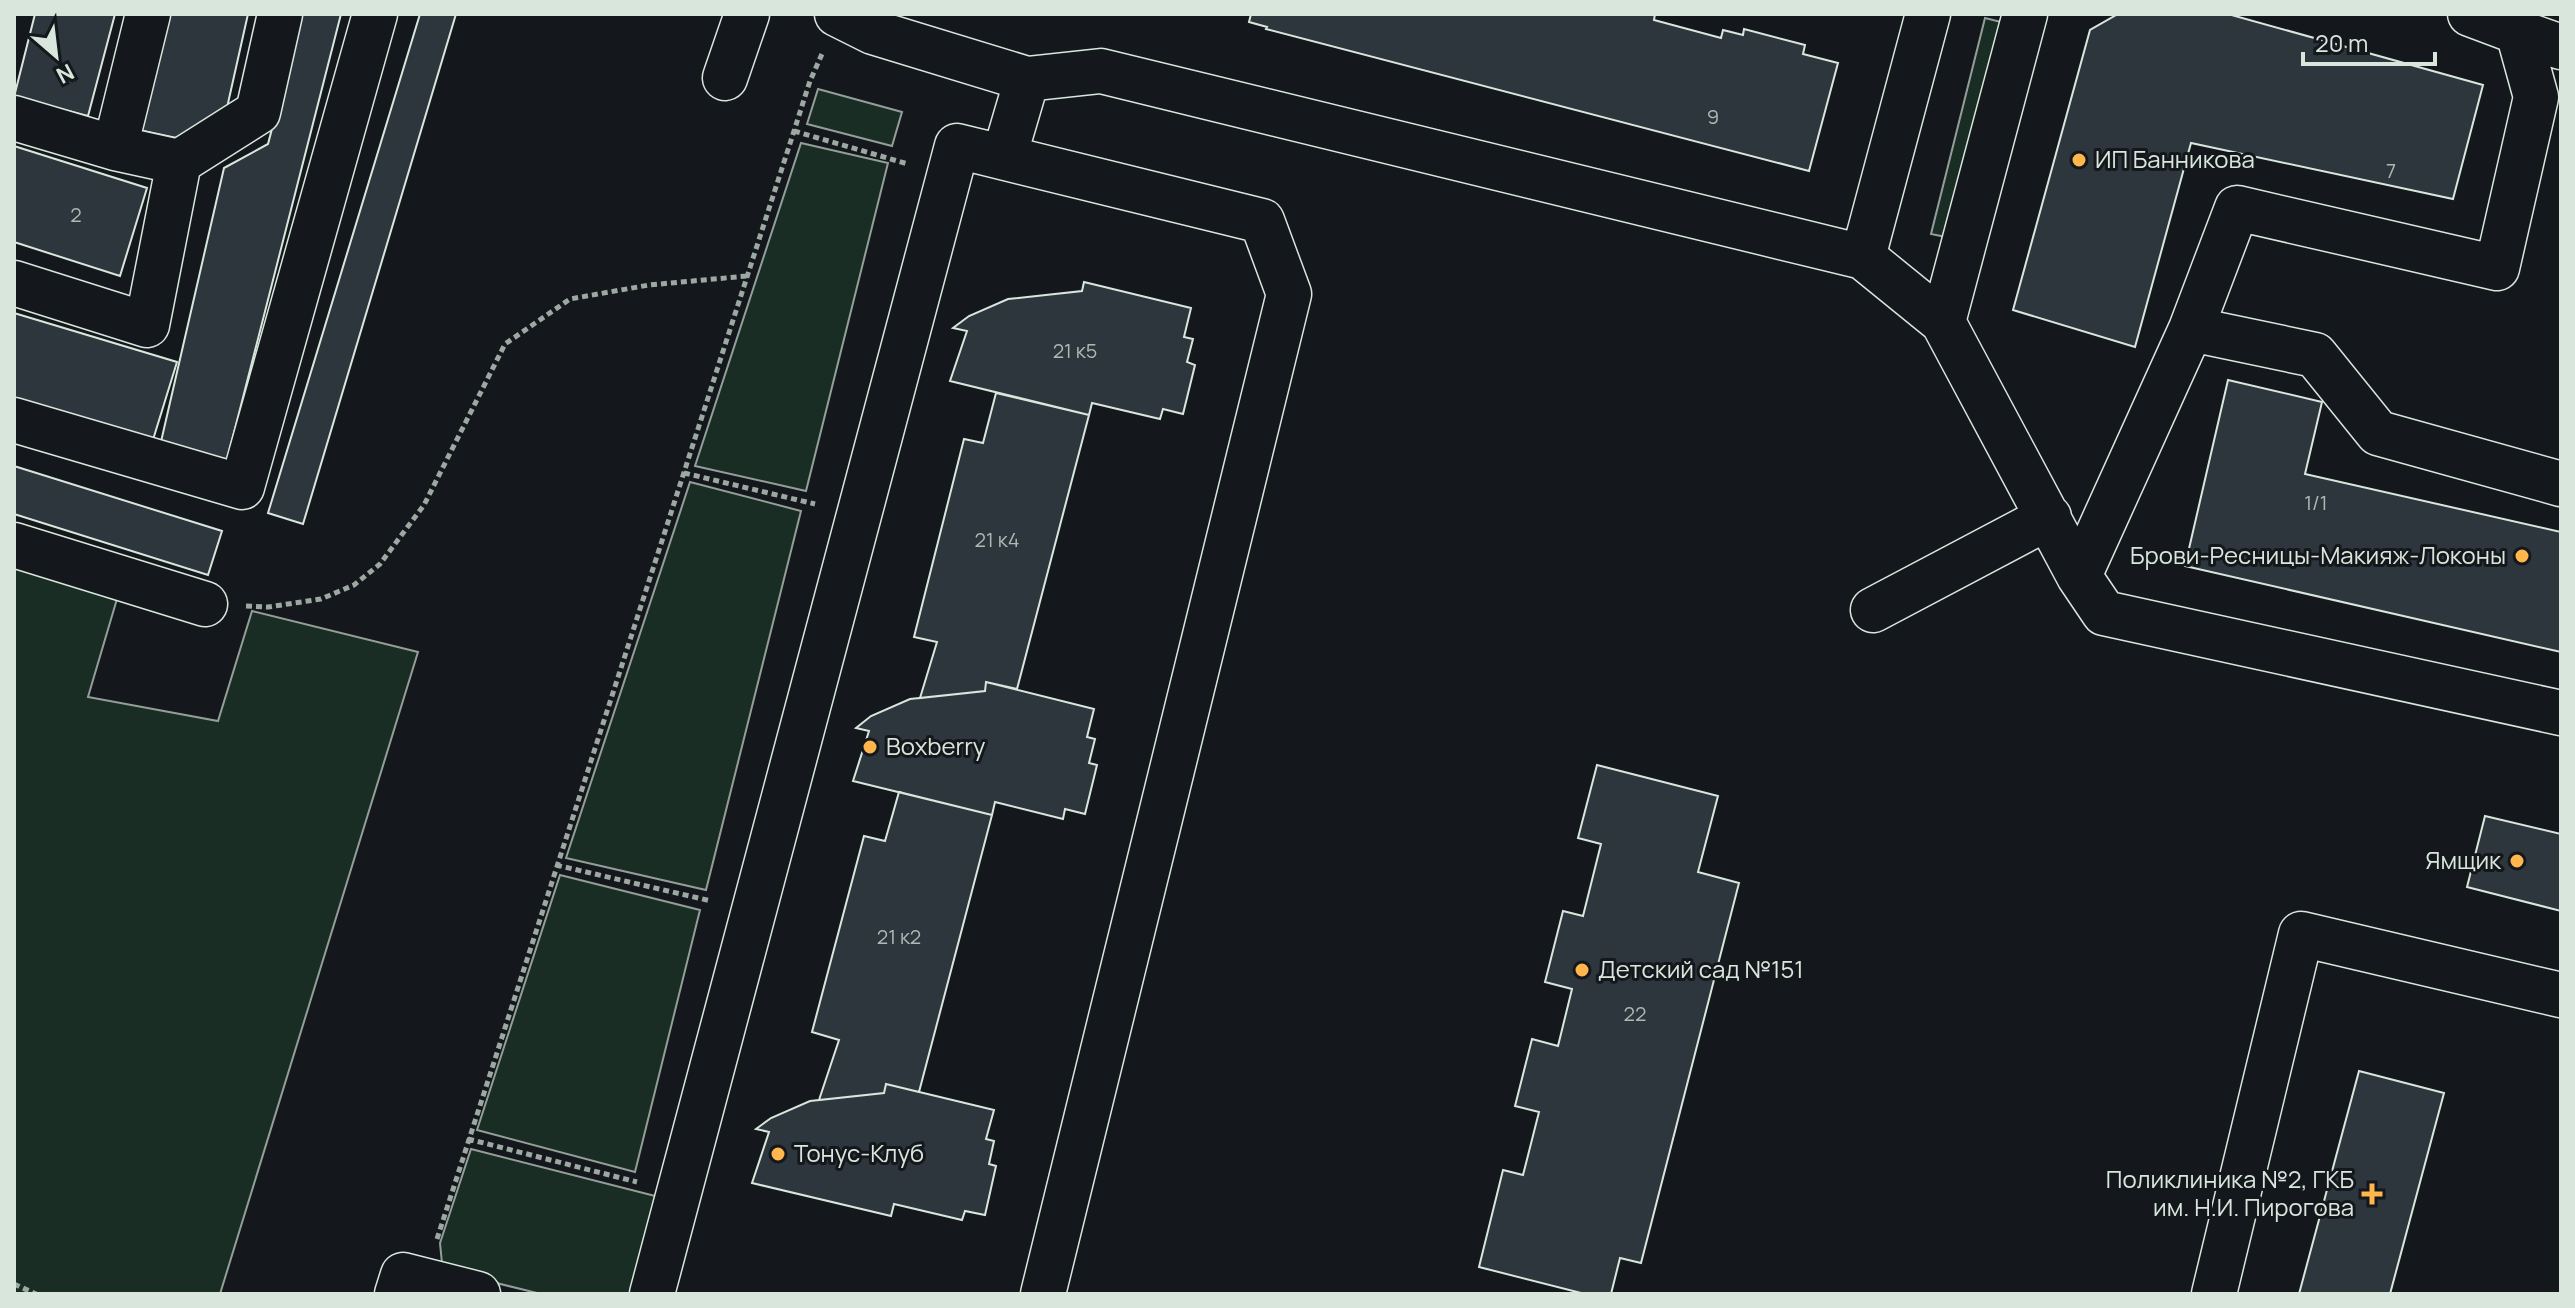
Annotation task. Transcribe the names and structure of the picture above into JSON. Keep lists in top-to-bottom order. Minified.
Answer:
{"places":{"other":["ИП Банникова","Брови-Ресницы-Макияж-Локоны","Boxberry","Ямщик","Детский сад №151","Тонус-Клуб"],"health":["Поликлиника №2, ГКБ им. Н.И. Пирогова"]},"house_numbers":["9","7","2","21 к5","1/1","21 к4","21 к2","22"],"scale_bar":"20 m","north":"bottom right"}
